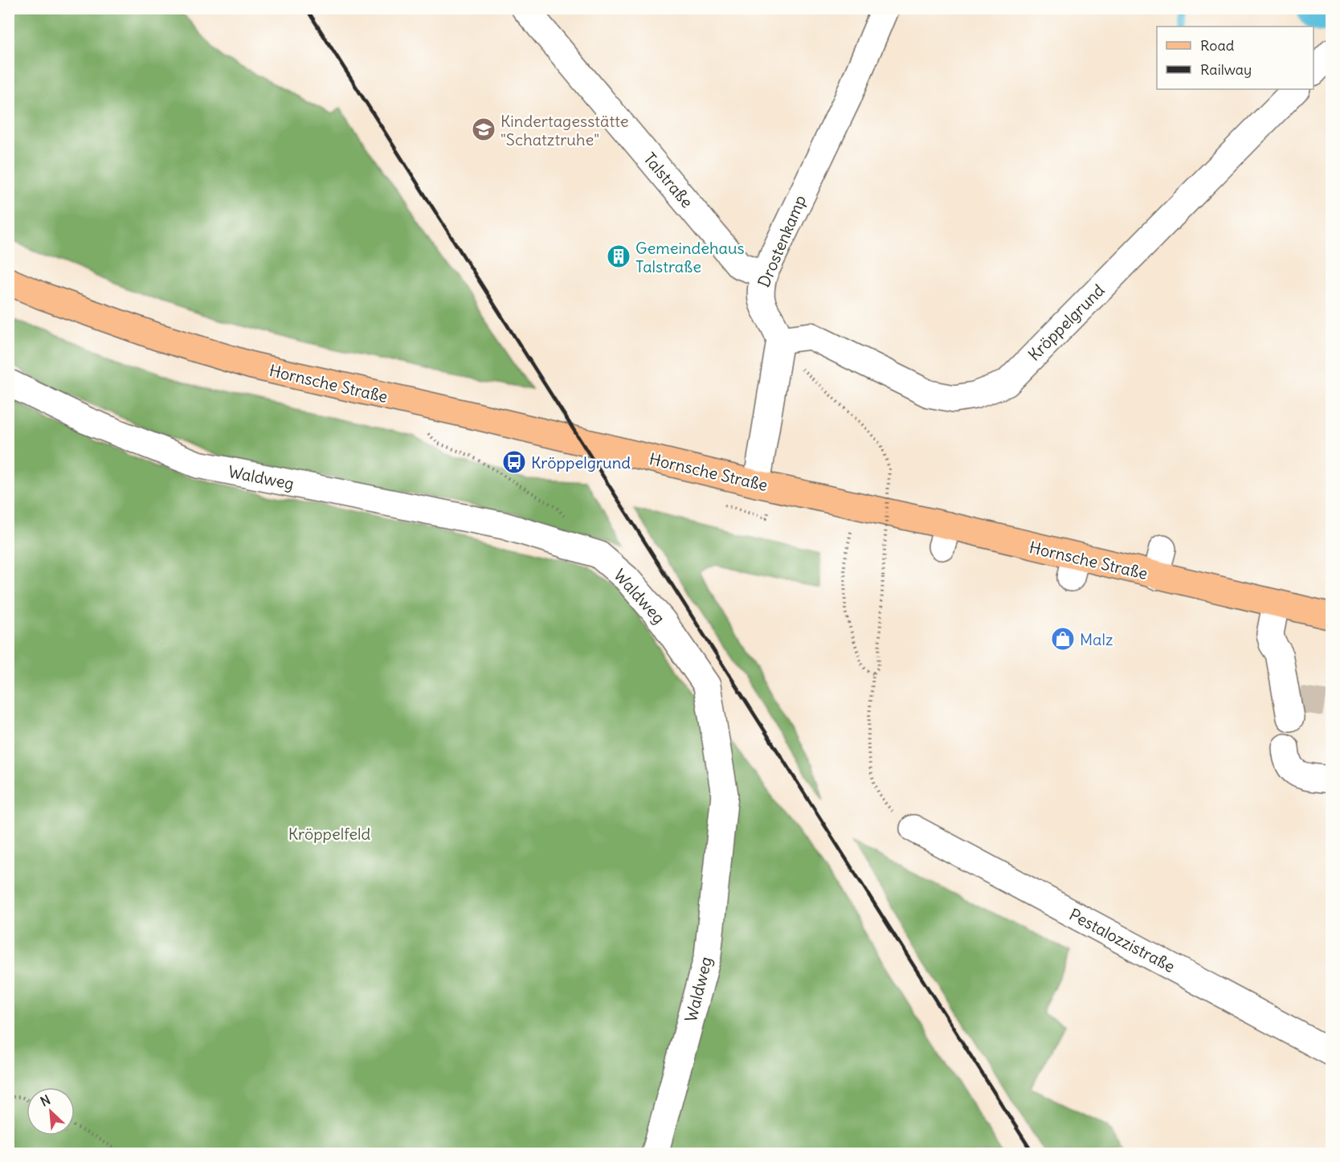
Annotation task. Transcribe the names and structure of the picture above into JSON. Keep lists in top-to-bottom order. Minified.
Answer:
{"streets":{"main road":["Hornsche Straße"],"street":["Talstraße","Drostenkamp","Kröppelgrund","Waldweg","Pestalozzistraße"]},"crossings":[["Talstraße","Drostenkamp"],["Drostenkamp","Kröppelgrund"]],"parks":["Kröppelfeld"],"places":{"school or university":["Kindertagesstätte \"Schatztruhe\""],"building":["Gemeindehaus Talstraße"],"bus stop":["Kröppelgrund"],"shop":["Malz"]},"legend":["Road","Railway"],"north":"top left"}
